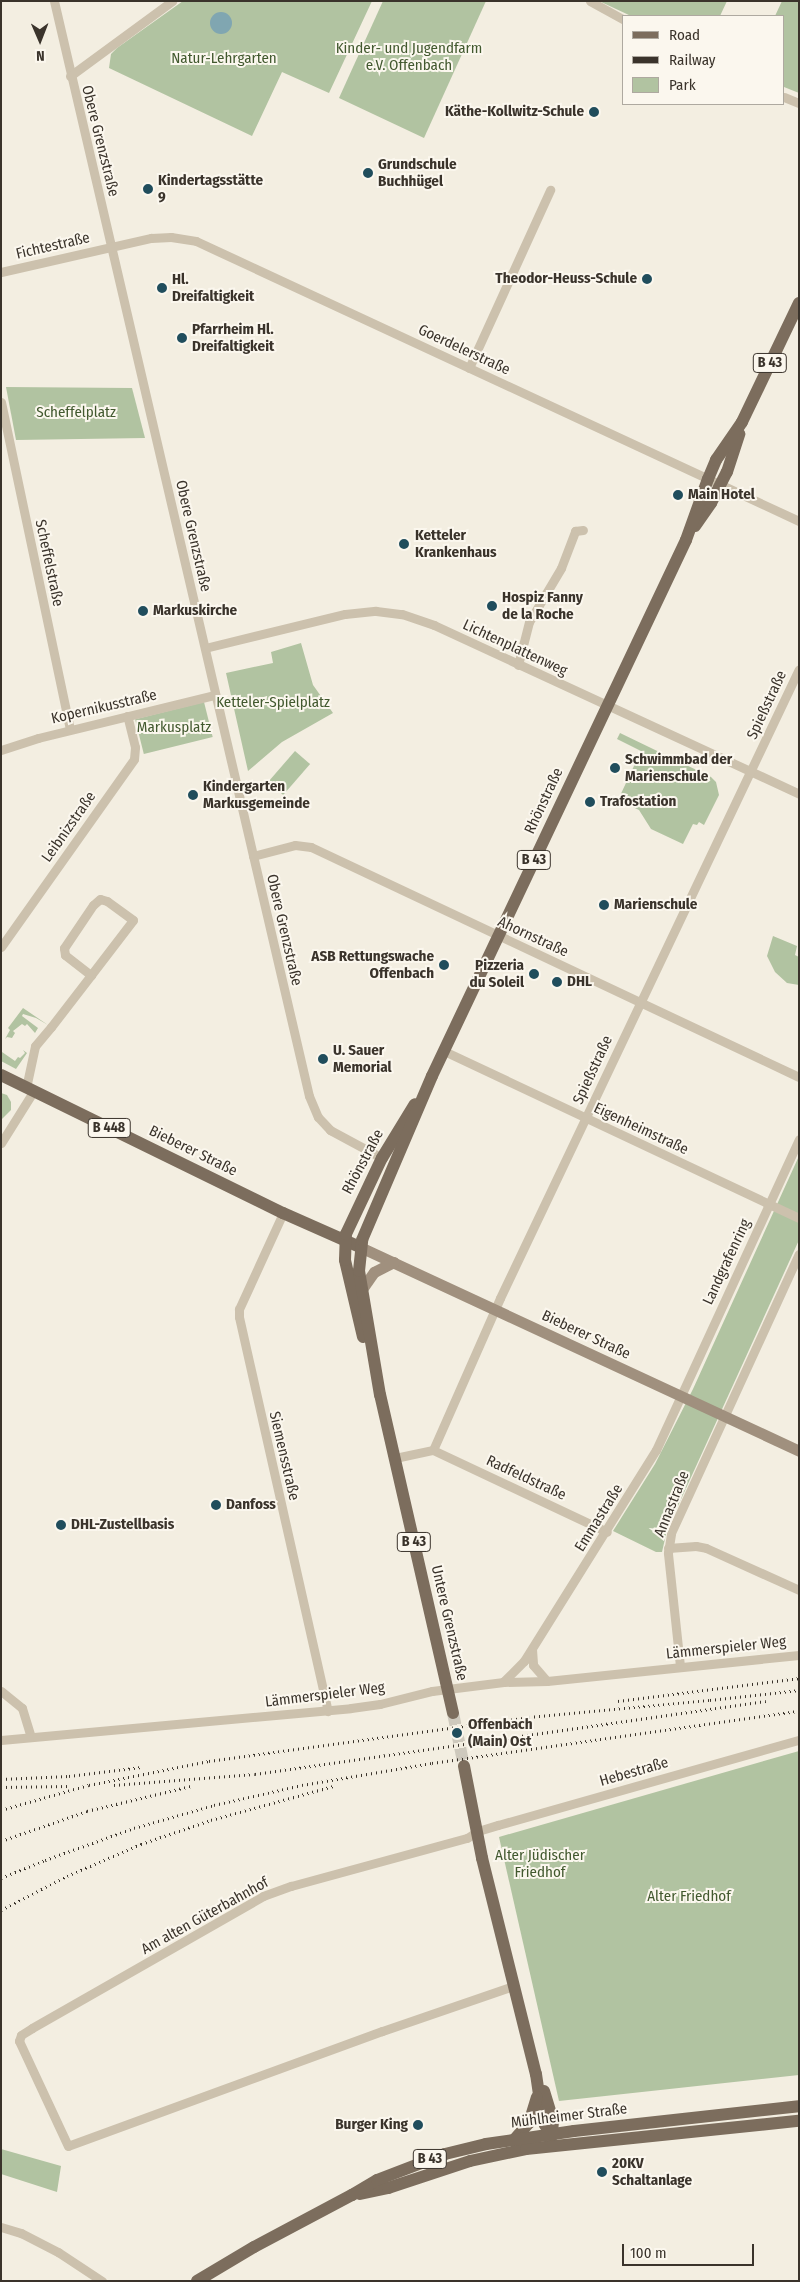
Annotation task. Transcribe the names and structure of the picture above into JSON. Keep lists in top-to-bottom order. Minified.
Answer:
{"streets":{"main road":["B 43","Rhönstraße","B 448","Bieberer Straße","Untere Grenzstraße","Mühlheimer Straße"],"street":["Obere Grenzstraße","Fichtestraße","Goerdelerstraße","Scheffelstraße","Lichtenplattenweg","Spießstraße","Kopernikusstraße","Leibnizstraße","Ahornstraße","Eigenheimstraße","Landgrafenring","Siemensstraße","Radfeldstraße","Annastraße","Emmastraße","Lämmerspieler Weg","Hebestraße","Am alten Güterbahnhof"]},"crossings":[["Obere Grenzstraße","Fichtestraße"],["Obere Grenzstraße","Goerdelerstraße"],["Obere Grenzstraße","Lichtenplattenweg"],["Obere Grenzstraße","Kopernikusstraße"],["Obere Grenzstraße","Rhönstraße"],["Obere Grenzstraße","Ahornstraße"],["Fichtestraße","Goerdelerstraße"],["Goerdelerstraße","Rhönstraße"],["Scheffelstraße","Kopernikusstraße"],["Lichtenplattenweg","Spießstraße"],["Lichtenplattenweg","Rhönstraße"],["Spießstraße","Ahornstraße"],["Spießstraße","Eigenheimstraße"],["Spießstraße","Bieberer Straße"],["Spießstraße","Radfeldstraße"],["Kopernikusstraße","Leibnizstraße"],["Rhönstraße","Ahornstraße"],["Rhönstraße","B 448"],["Rhönstraße","Eigenheimstraße"],["Rhönstraße","Bieberer Straße"],["Rhönstraße","Untere Grenzstraße"],["B 448","Bieberer Straße"],["B 448","Untere Grenzstraße"],["Eigenheimstraße","Landgrafenring"],["Bieberer Straße","Landgrafenring"],["Bieberer Straße","Siemensstraße"],["Bieberer Straße","Annastraße"],["Bieberer Straße","Emmastraße"],["Bieberer Straße","Untere Grenzstraße"],["Landgrafenring","Emmastraße"],["Siemensstraße","Lämmerspieler Weg"],["Radfeldstraße","Emmastraße"],["Annastraße","Lämmerspieler Weg"],["Emmastraße","Lämmerspieler Weg"],["Untere Grenzstraße","Lämmerspieler Weg"],["Hebestraße","Am alten Güterbahnhof"]],"parks":["Kinder- und Jugendfarm e.V. Offenbach","Natur-Lehrgarten","Scheffelplatz","Ketteler-Spielplatz","Markusplatz","Alter Jüdischer Friedhof","Alter Friedhof"],"places":["Käthe-Kollwitz-Schule","Grundschule Buchhügel","Kindertagsstätte 9","Theodor-Heuss-Schule","Hl. Dreifaltigkeit","Pfarrheim Hl. Dreifaltigkeit","Main Hotel","Ketteler Krankenhaus","Hospiz Fanny de la Roche","Markuskirche","Schwimmbad der Marienschule","Kindergarten Markusgemeinde","Trafostation","Marienschule","ASB Rettungswache Offenbach","Pizzeria du Soleil","DHL","U. Sauer Memorial","Danfoss","DHL-Zustellbasis","Offenbach (Main) Ost","Burger King","20KV Schaltanlage"],"legend":["Road","Railway","Park"],"scale_bar":"100 m","north":"bottom"}
